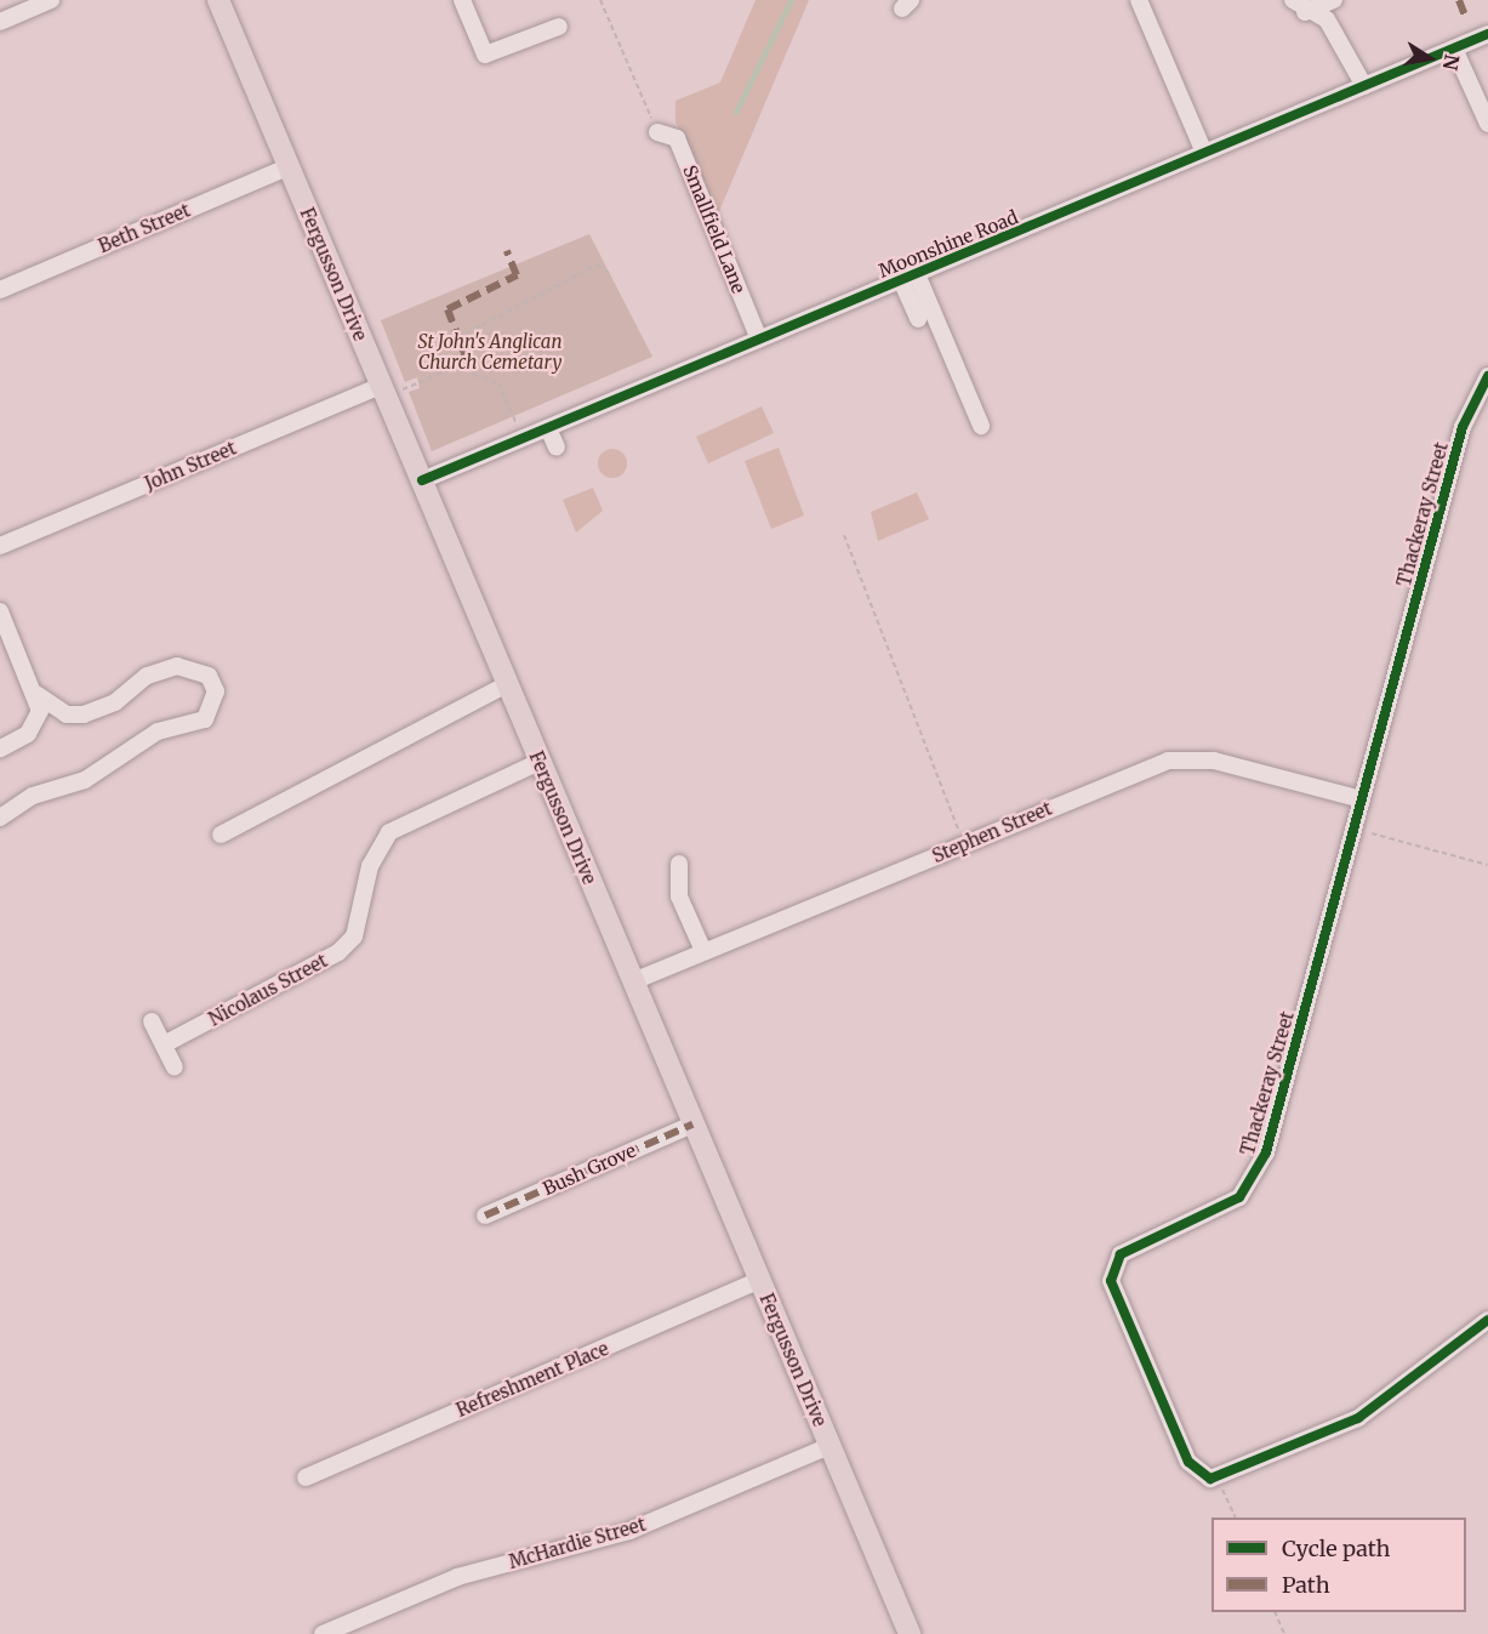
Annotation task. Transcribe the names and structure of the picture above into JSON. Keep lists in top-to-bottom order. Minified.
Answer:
{"streets":{"main road":["Fergusson Drive"],"street":["Beth Street","Smallfield Lane","Moonshine Road","John Street","Thackeray Street","Stephen Street","Nicolaus Street","Bush Grove","Refreshment Place","McHardie Street"]},"crossings":[["Beth Street","Fergusson Drive"],["Smallfield Lane","Moonshine Road"],["Moonshine Road","Fergusson Drive"],["Fergusson Drive","John Street"],["Fergusson Drive","Stephen Street"],["Fergusson Drive","Nicolaus Street"],["Fergusson Drive","Bush Grove"],["Fergusson Drive","Refreshment Place"],["Fergusson Drive","McHardie Street"],["Thackeray Street","Stephen Street"]],"parks":["St John's Anglican Church Cemetary"],"legend":["Cycle path","Path"],"north":"right"}
